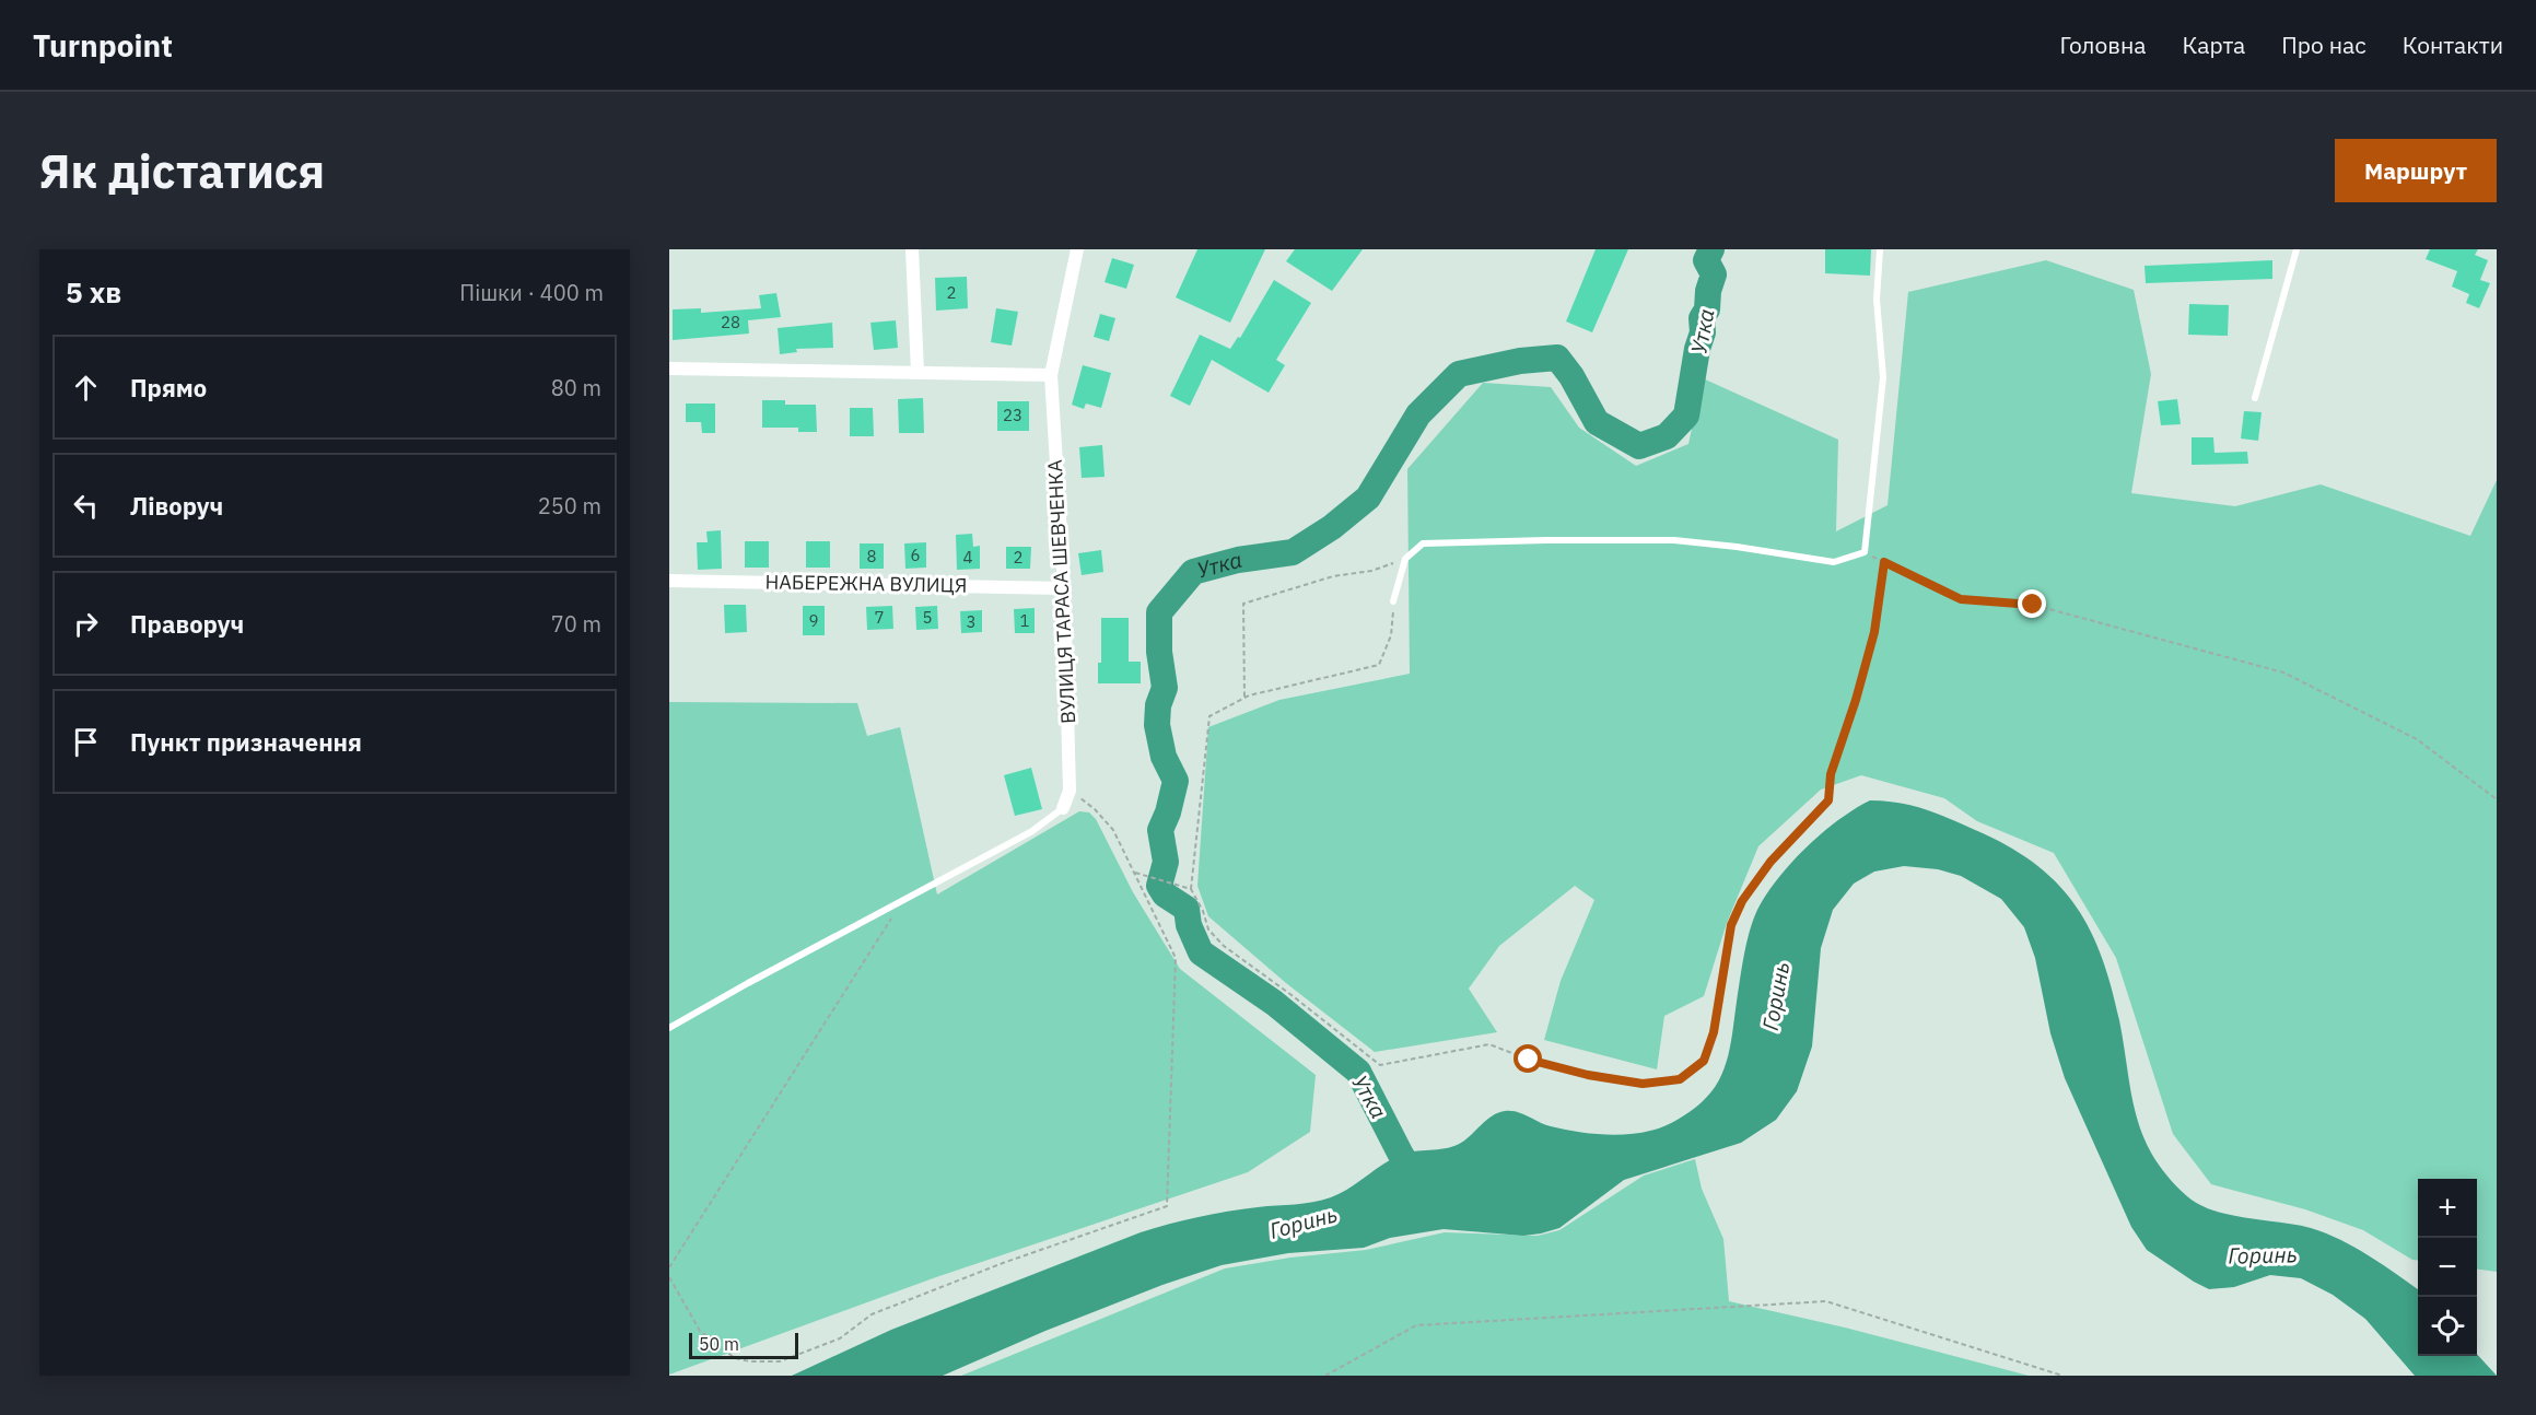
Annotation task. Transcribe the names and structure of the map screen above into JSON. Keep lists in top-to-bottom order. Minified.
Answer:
{"streets":{"street":["НАБЕРЕЖНА ВУЛИЦЯ","ВУЛИЦЯ ТАРАСА ШЕВЧЕНКА"]},"crossings":[["НАБЕРЕЖНА ВУЛИЦЯ","ВУЛИЦЯ ТАРАСА ШЕВЧЕНКА"]],"water":["Утка","Горинь"],"house_numbers":["2","28","23","6","8","4","2","7","5","9","1","3"],"scale_bar":"50 m","page":{"header":"Turnpoint","nav":["Головна","Карта","Про нас","Контакти"],"buttons":"Маршрут","title":"Як дістатися","heading":["5 хв","Пішки · 400 m"],"list":[["Прямо","80 m"],["Ліворуч","250 m"],["Праворуч","70 m"],"Пункт призначення"],"map_buttons":["+","−"],"scale":"50 m"}}
